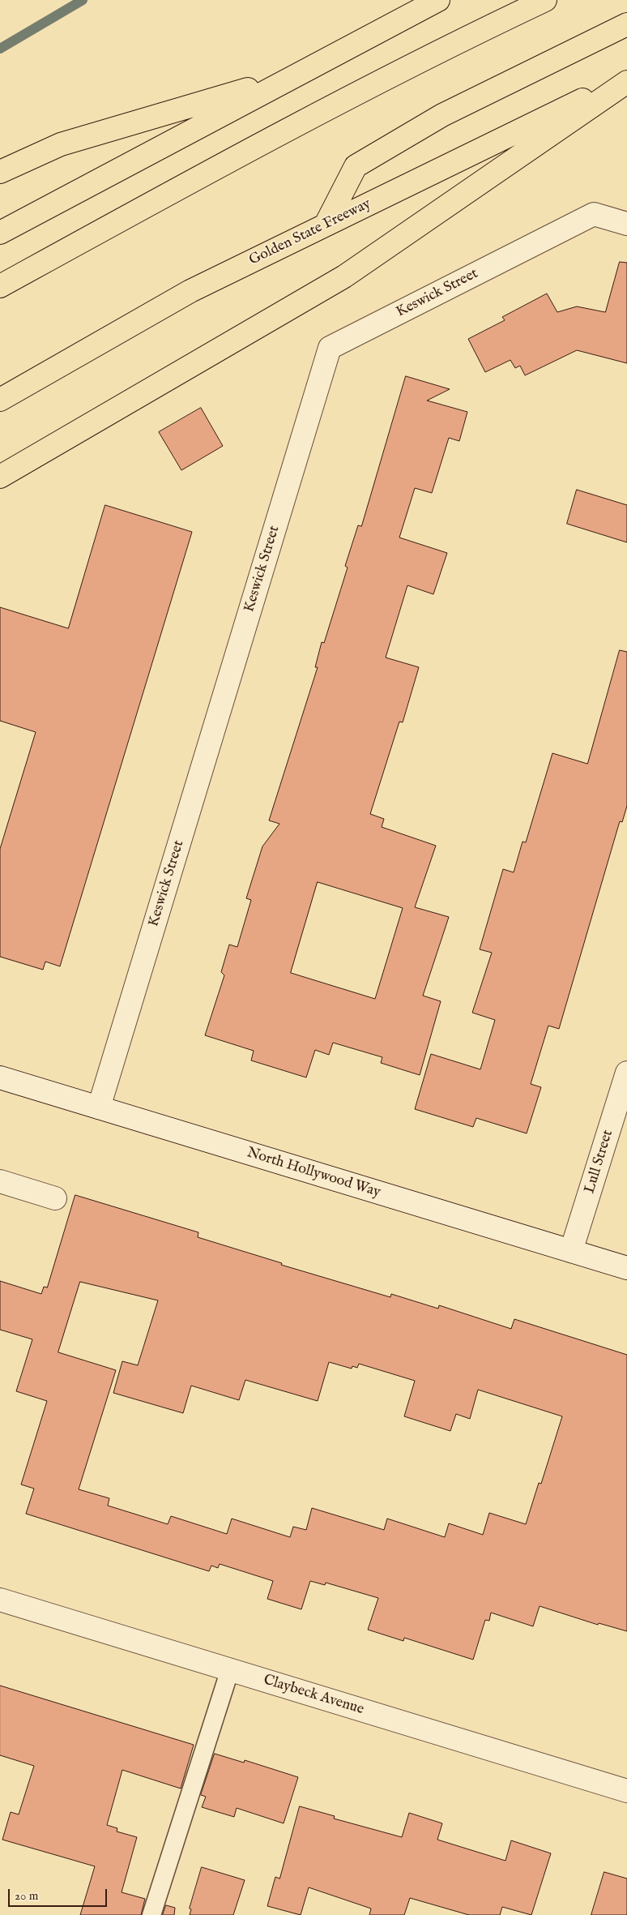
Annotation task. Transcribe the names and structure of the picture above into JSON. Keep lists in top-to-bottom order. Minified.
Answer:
{"streets":{"highway":["Golden State Freeway"],"street":["Keswick Street","Lull Street","North Hollywood Way","Claybeck Avenue"]},"crossings":[["Keswick Street","North Hollywood Way"],["Lull Street","North Hollywood Way"]],"scale_bar":"20 m"}
